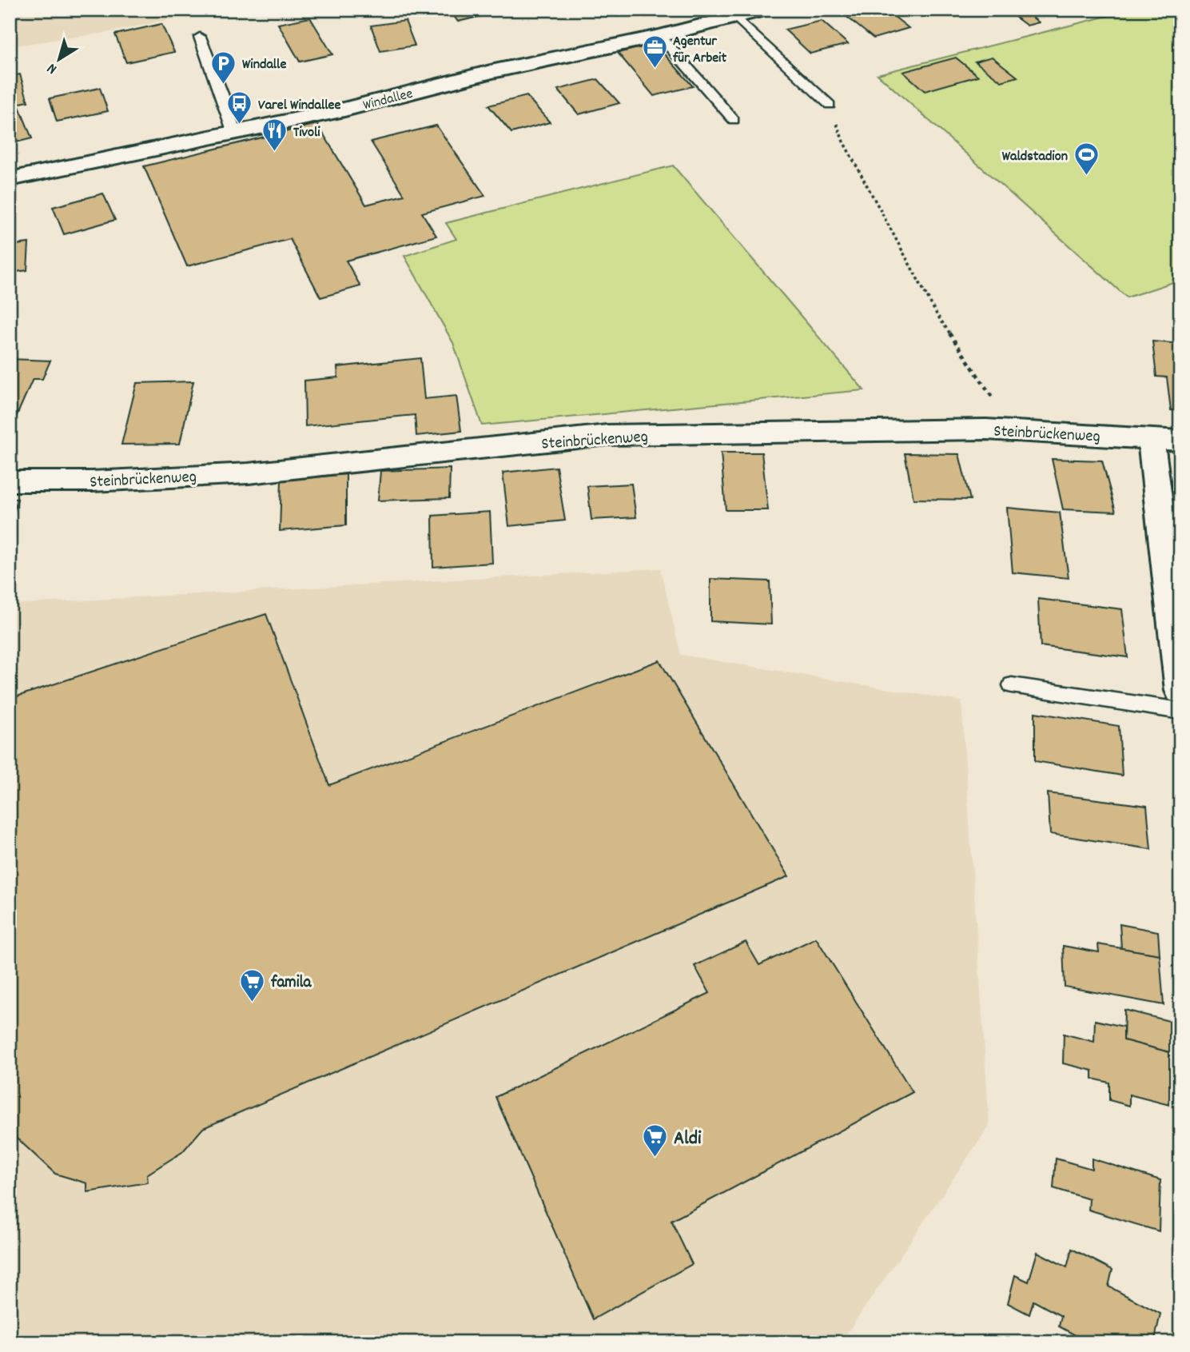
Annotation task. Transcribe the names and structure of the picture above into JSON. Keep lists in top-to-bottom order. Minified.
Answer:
{"streets":{"street":["Windallee","Steinbrückenweg"]},"places":{"office":["Agentur für Arbeit"],"parking":["Windalle"],"bus stop":["Varel Windallee"],"restaurant":["Tivoli"],"sports":["Waldstadion"],"supermarket":["famila","Aldi"]},"north":"bottom left"}
